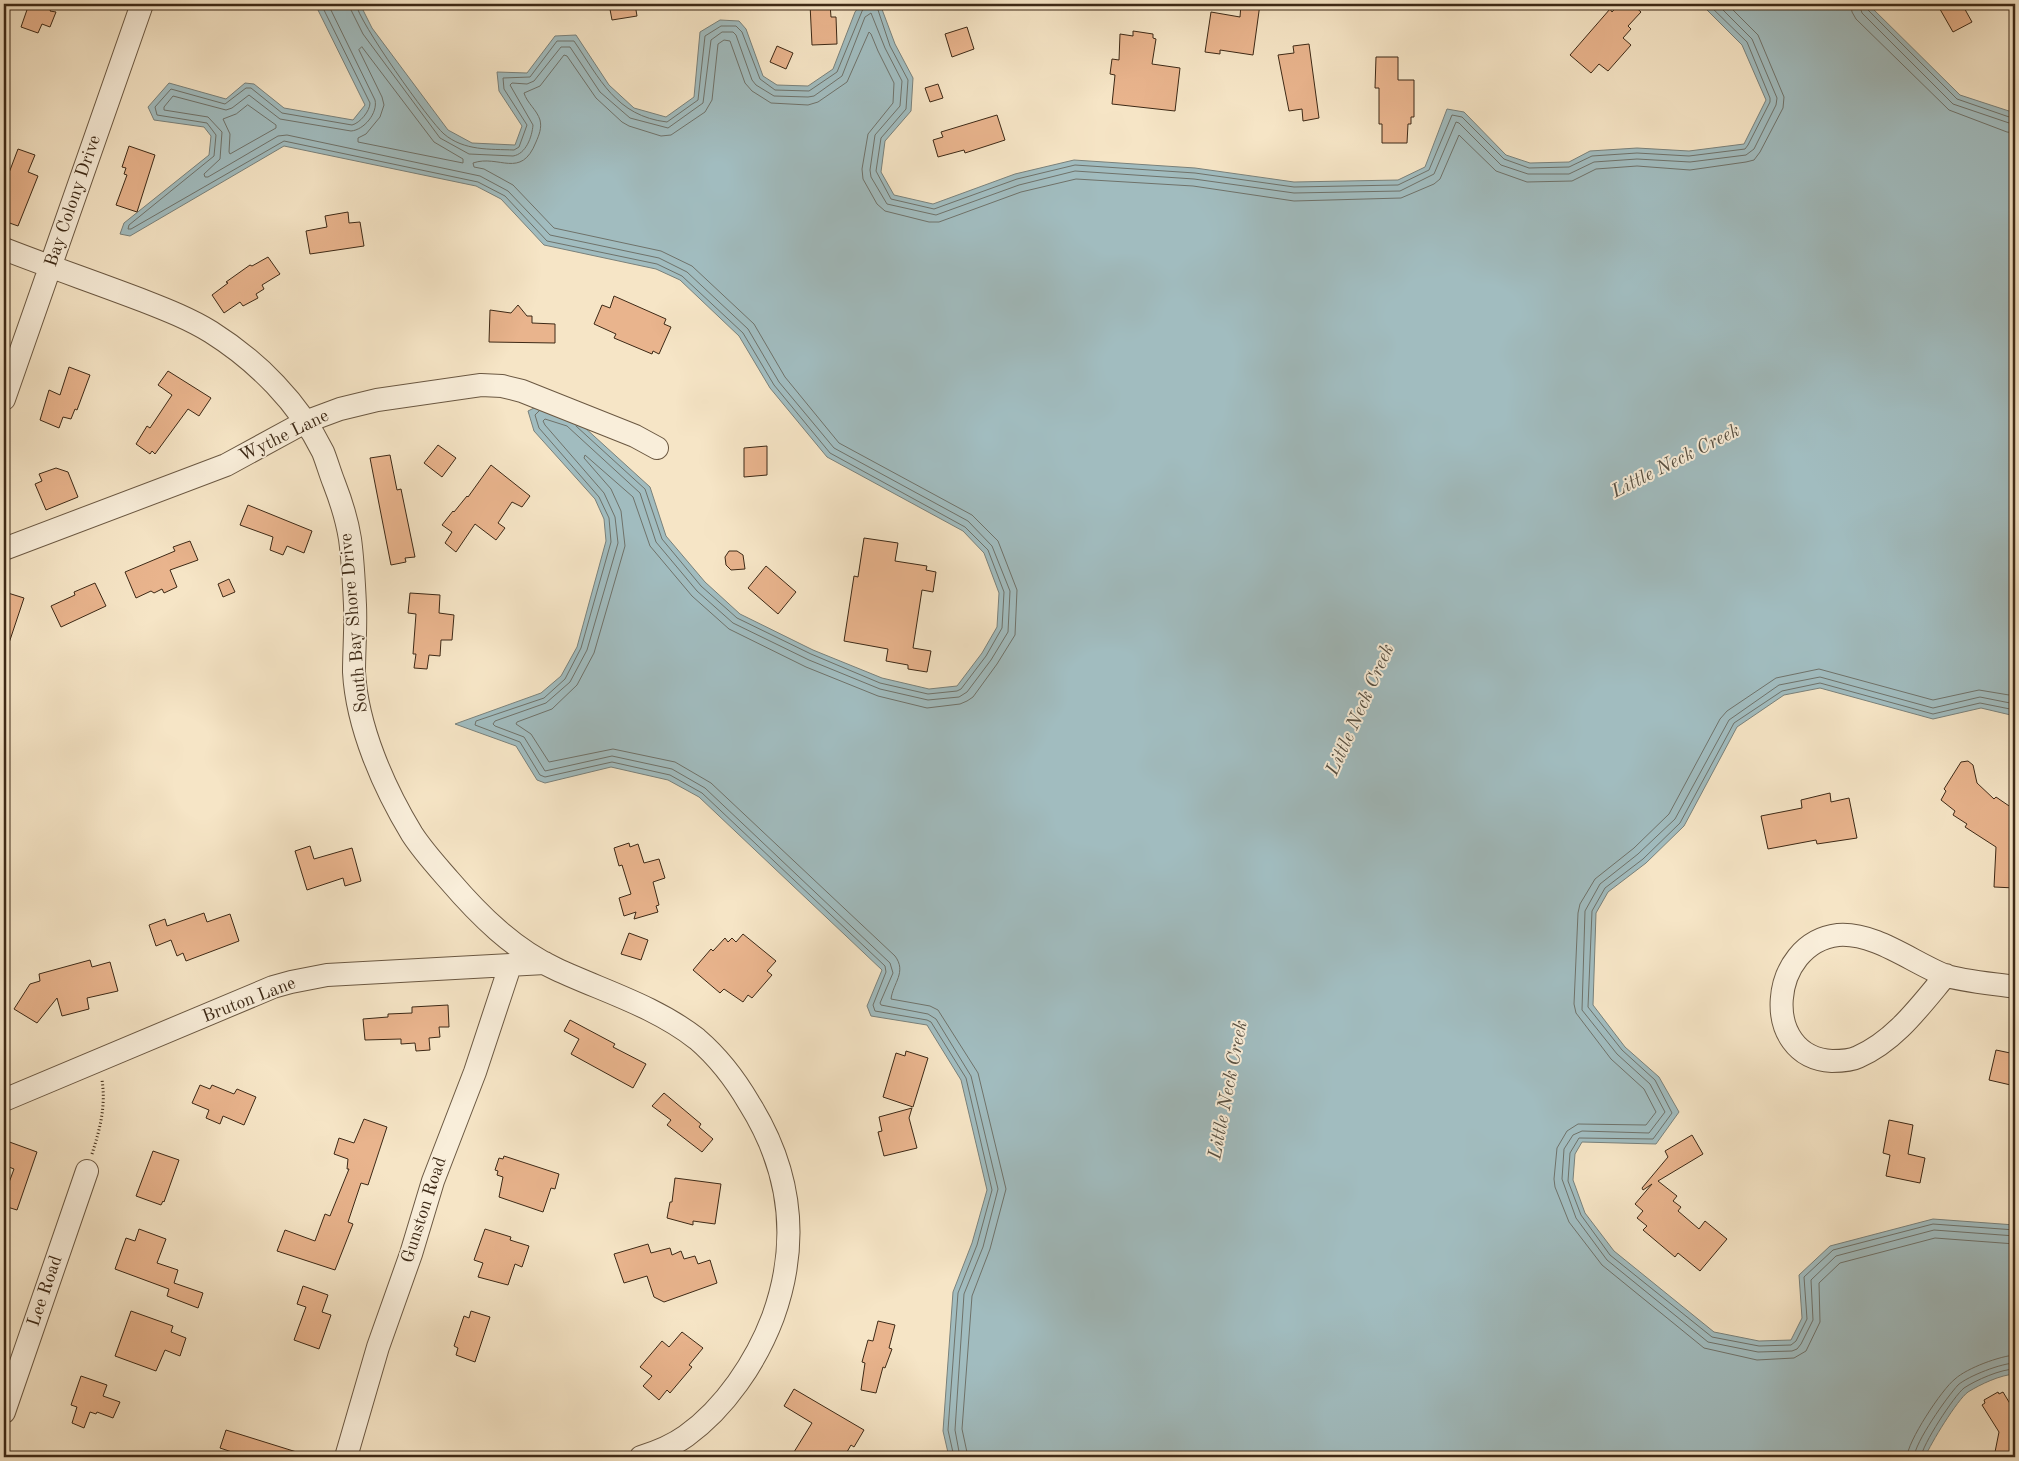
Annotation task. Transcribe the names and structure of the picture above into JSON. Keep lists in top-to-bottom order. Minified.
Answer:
{"streets":{"street":["Bay Colony Drive","Wythe Lane","South Bay Shore Drive","Bruton Lane","Gunston Road","Lee Road"]},"crossings":[["Bay Colony Drive","South Bay Shore Drive"],["Wythe Lane","South Bay Shore Drive"],["South Bay Shore Drive","Bruton Lane"],["Bruton Lane","Gunston Road"]],"water":["Little Neck Creek"]}
